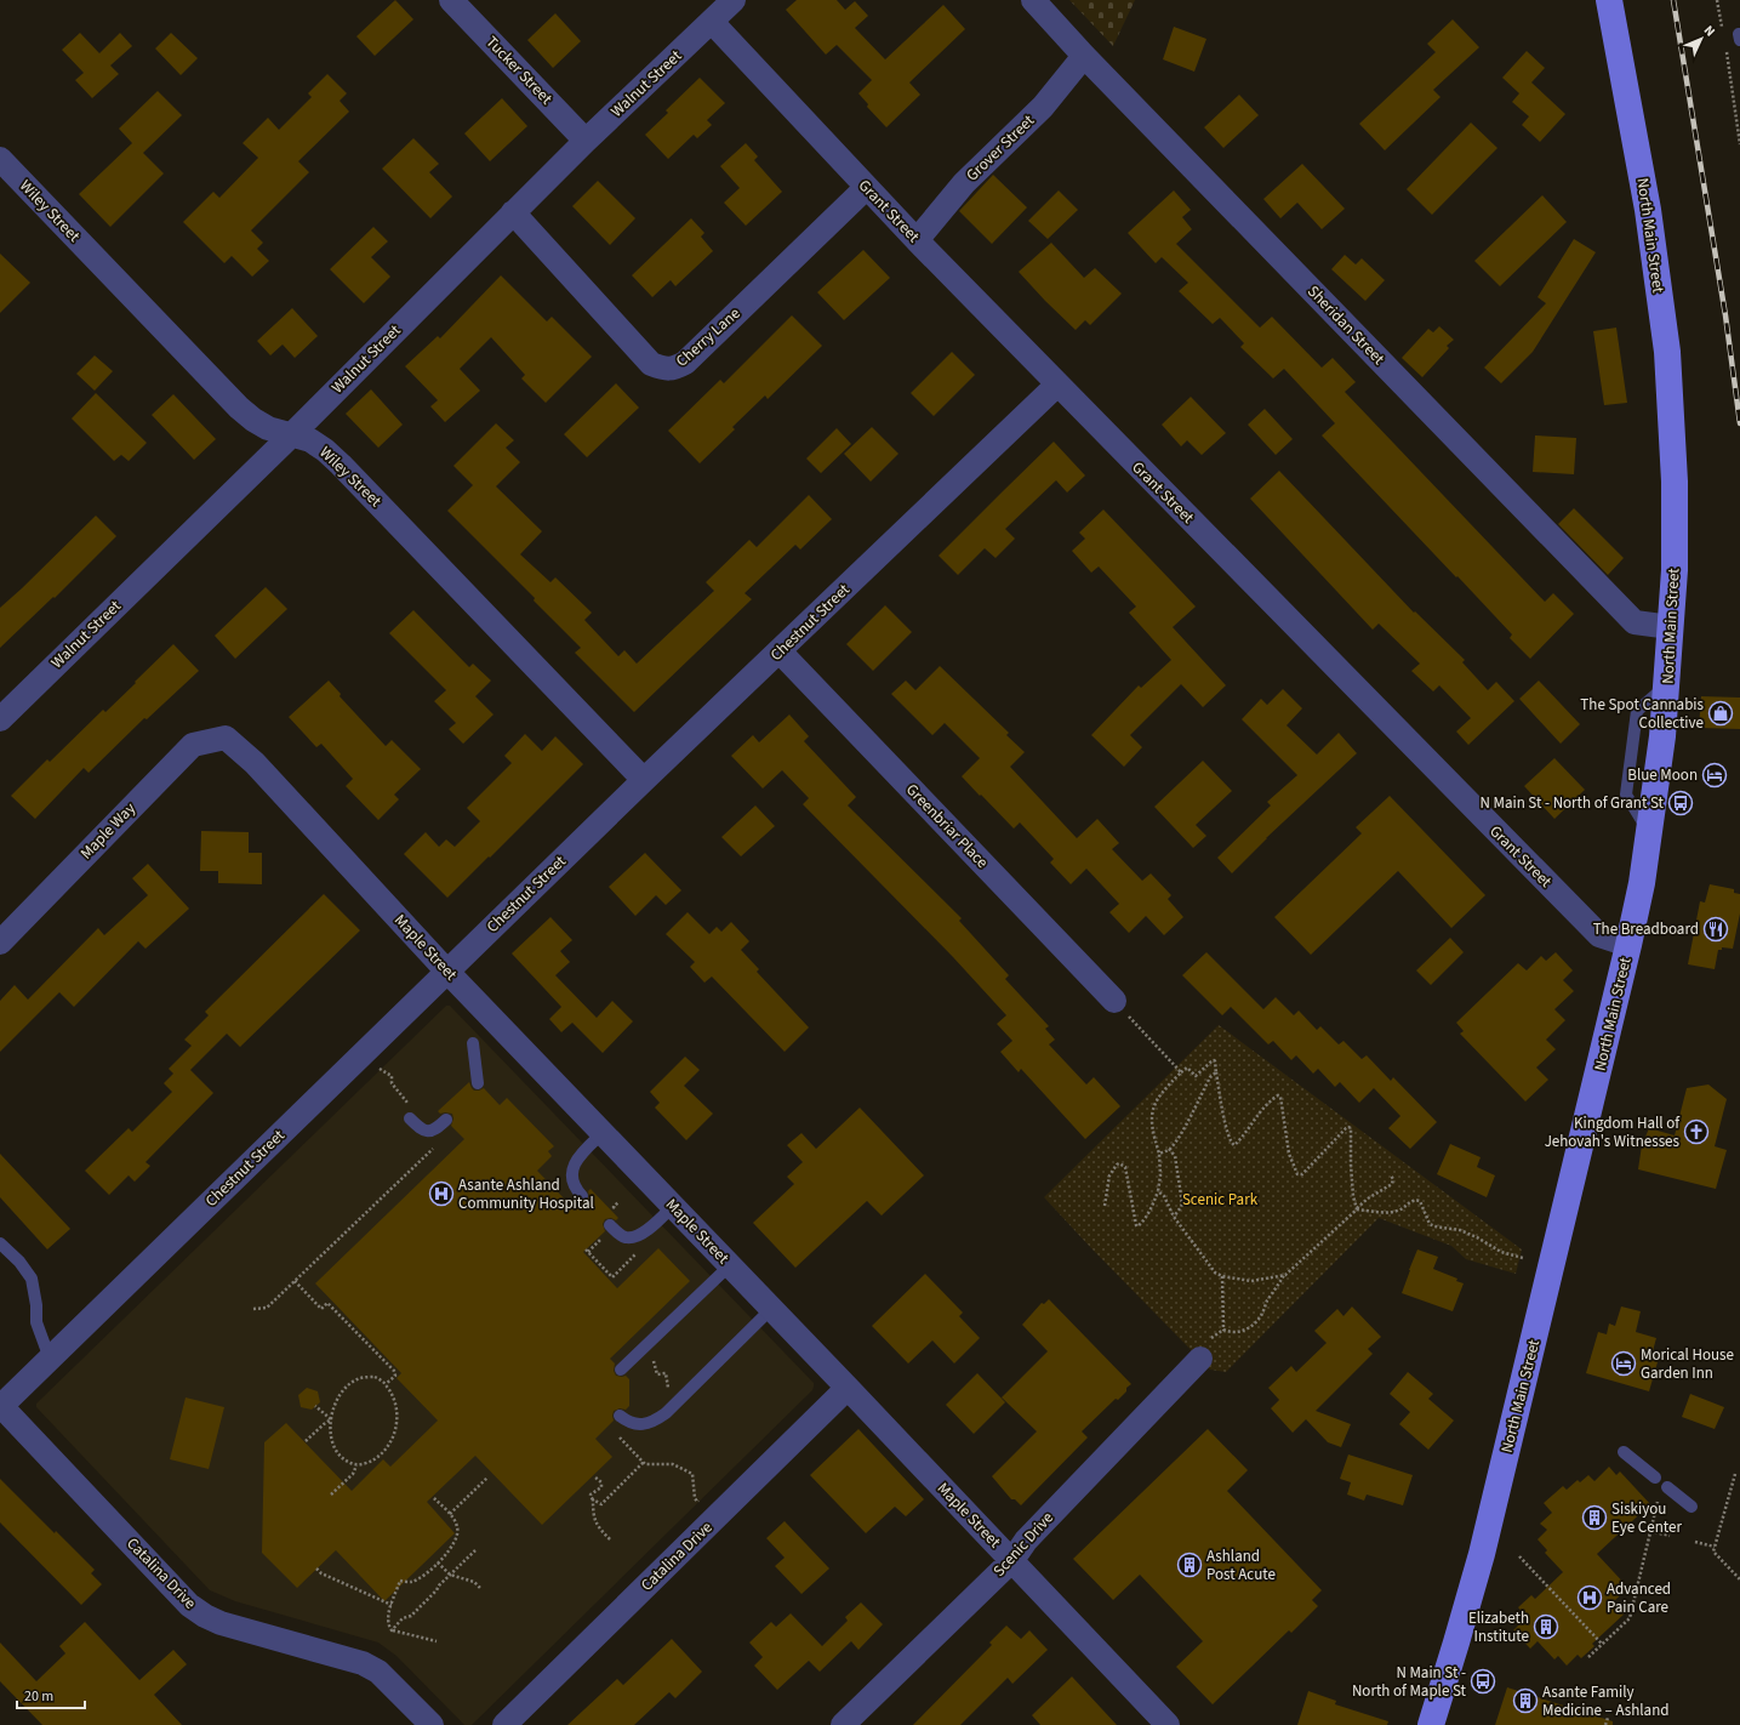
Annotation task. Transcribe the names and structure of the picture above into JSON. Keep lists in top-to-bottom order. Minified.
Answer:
{"streets":{"main road":["North Main Street"],"street":["Tucker Street","Walnut Street","Grover Street","Wiley Street","Grant Street","Sheridan Street","Cherry Lane","Chestnut Street","Greenbriar Place","Maple Way","Maple Street","Scenic Drive","Catalina Drive"]},"crossings":[["Tucker Street","Walnut Street"],["Walnut Street","Wiley Street"],["Walnut Street","Grant Street"],["Walnut Street","Cherry Lane"],["Grover Street","Grant Street"],["Grover Street","Sheridan Street"],["Wiley Street","Chestnut Street"],["Grant Street","North Main Street"],["Grant Street","Cherry Lane"],["Grant Street","Chestnut Street"],["North Main Street","Sheridan Street"],["Chestnut Street","Greenbriar Place"],["Chestnut Street","Maple Street"],["Chestnut Street","Catalina Drive"],["Maple Way","Maple Street"],["Maple Street","Scenic Drive"],["Maple Street","Catalina Drive"]],"parks":["Scenic Park"],"places":{"shop":["The Spot Cannabis Collective"],"hotel":["Blue Moon","Morical House Garden Inn"],"bus stop":["N Main St - North of Grant St","N Main St - North of Maple St"],"restaurant":["The Breadboard"],"church":["Kingdom Hall of Jehovah's Witnesses"],"hospital":["Asante Ashland Community Hospital","Advanced Pain Care"],"building":["Siskiyou Eye Center","Ashland Post Acute","Elizabeth Institute","Asante Family Medicine – Ashland"]},"scale_bar":"20 m","north":"top right"}
